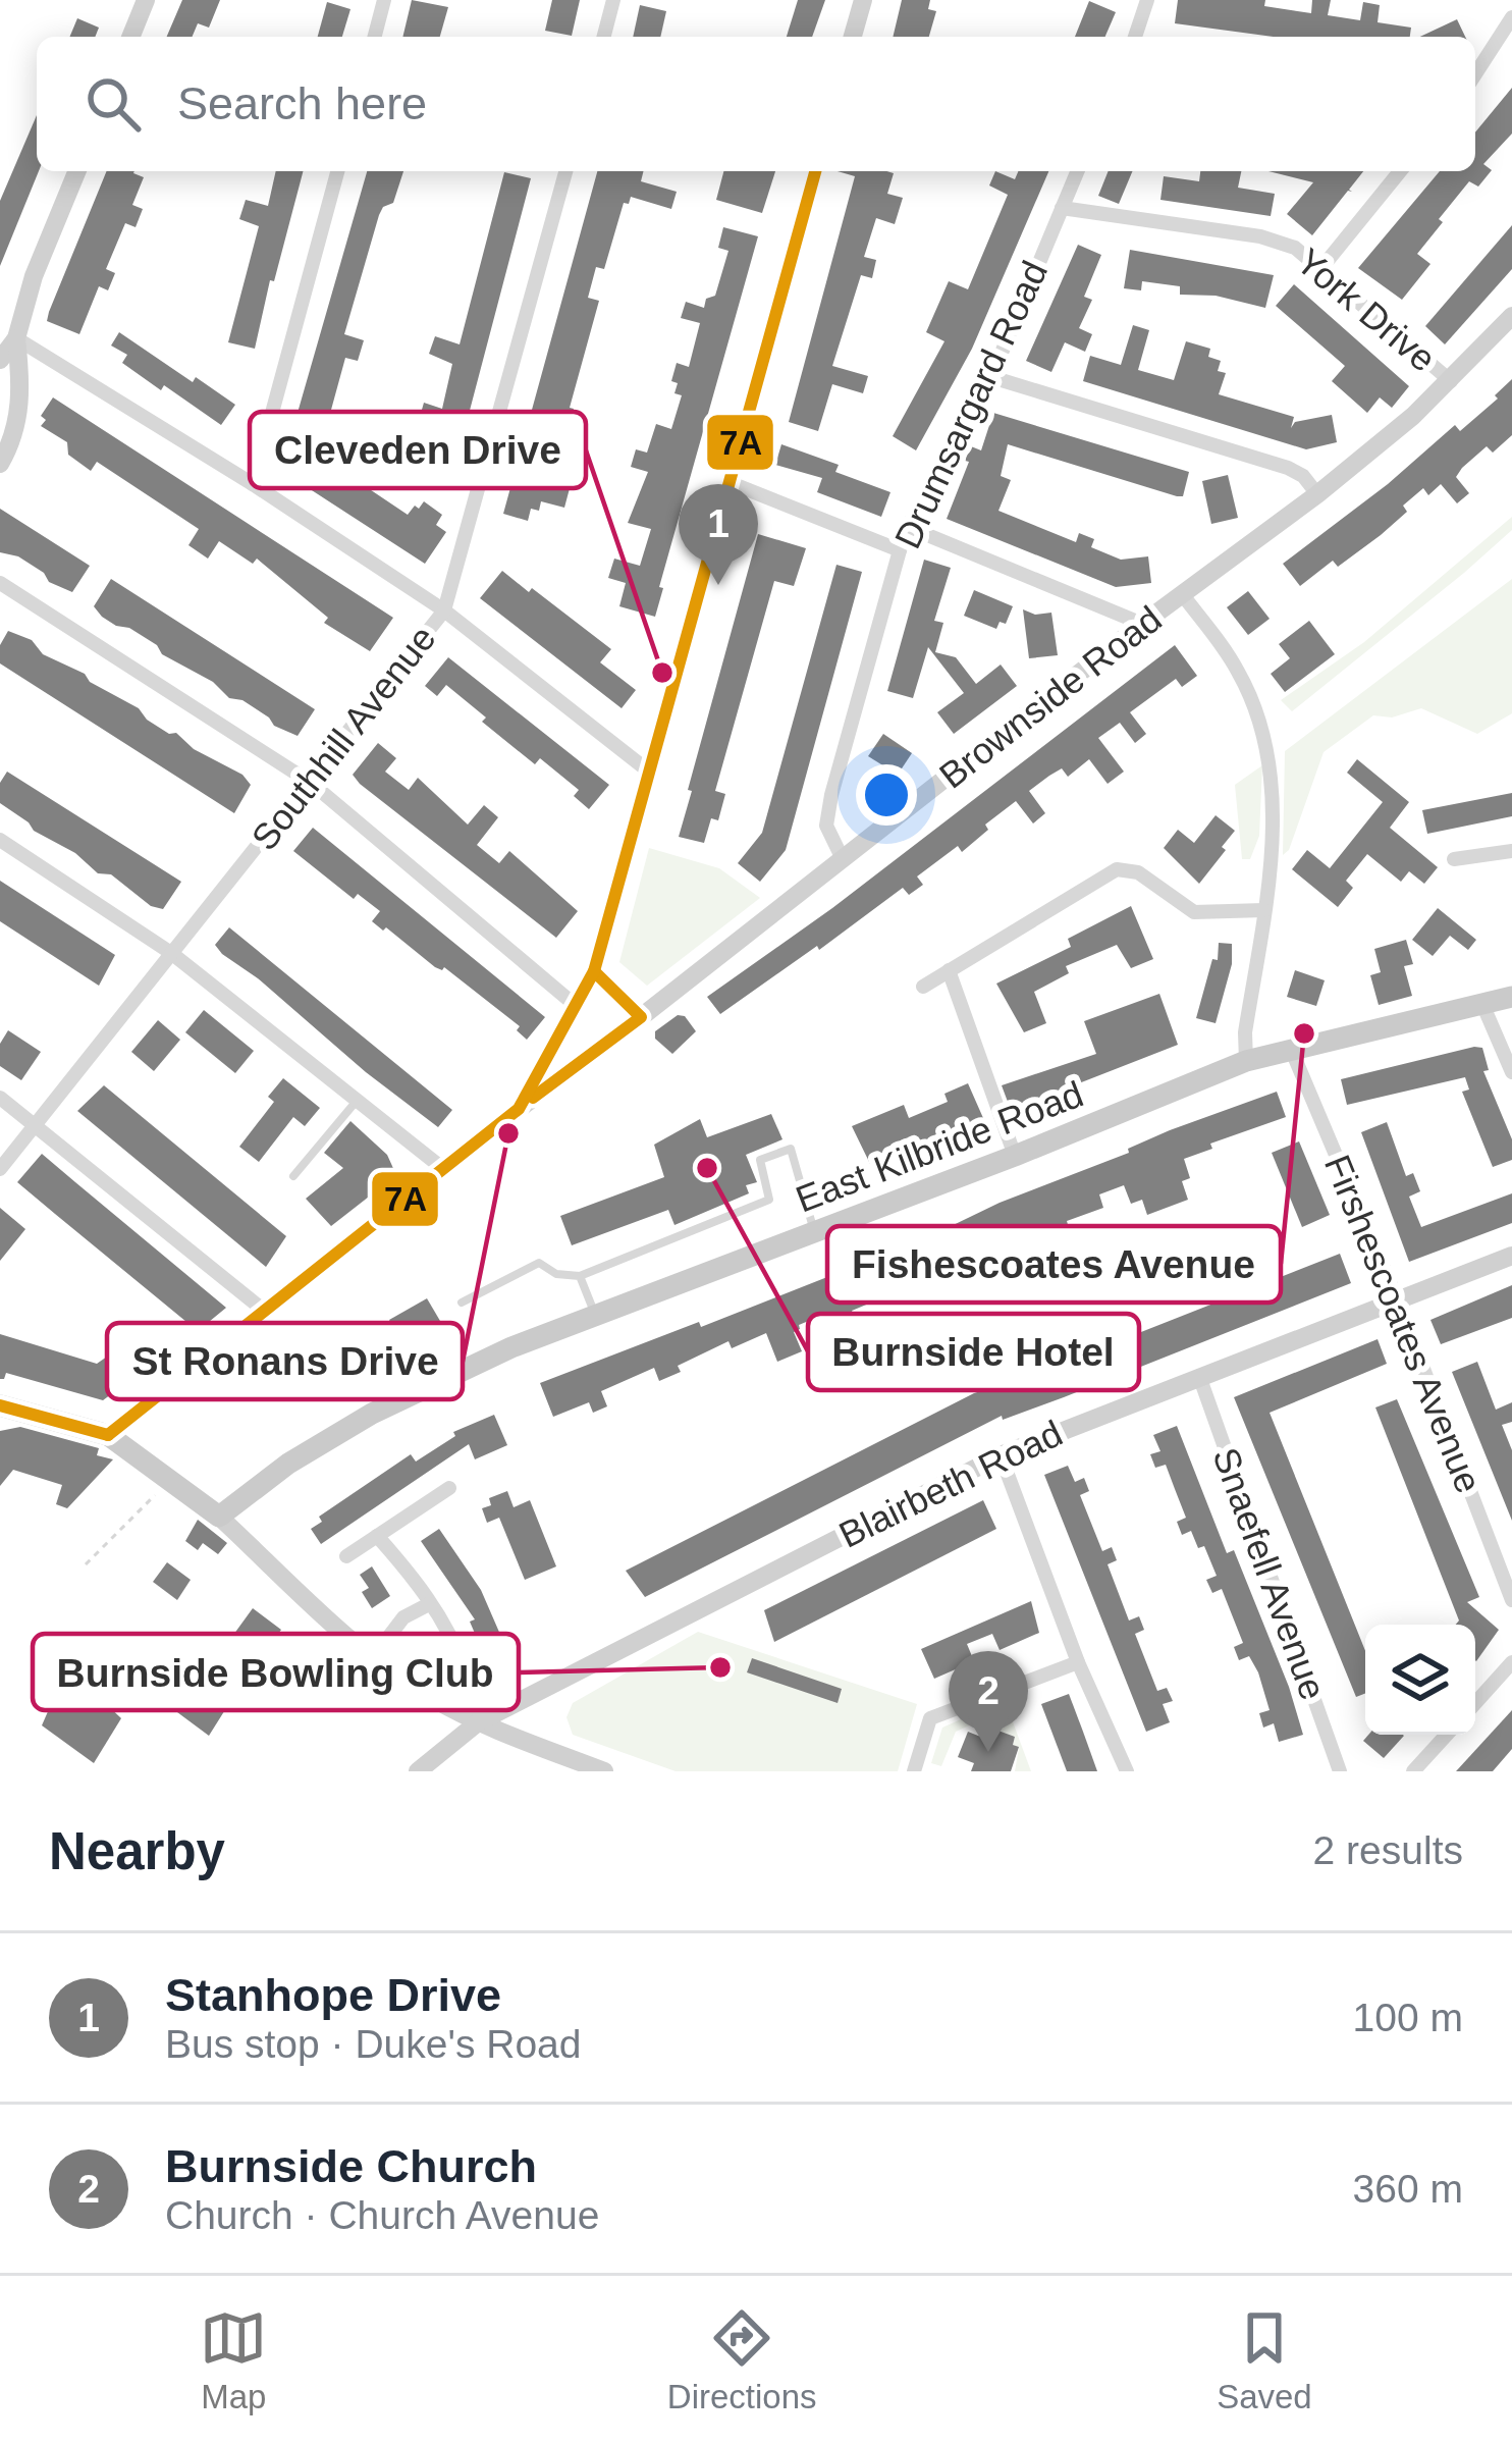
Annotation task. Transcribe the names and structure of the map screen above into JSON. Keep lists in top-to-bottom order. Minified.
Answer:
{"streets":{"main road":["East Kilbride Road"],"street":["York Drive","Drumsargard Road","Brownside Road","Southhill Avenue","Firshescoates Avenue","Blairbeth Road","Snaefell Avenue"]},"crossings":[["York Drive","Drumsargard Road"],["York Drive","Brownside Road"],["Drumsargard Road","Brownside Road"],["East Kilbride Road","Firshescoates Avenue"],["Firshescoates Avenue","Blairbeth Road"],["Blairbeth Road","Snaefell Avenue"]],"places":["Cleveden Drive","Fishescoates Avenue","St Ronans Drive","Burnside Hotel","Burnside Bowling Club"],"lines":["transit line 7A"],"page":{"search":"Search here","pins":["1","2"],"heading":["Nearby","2 results"],"list":[{"mark":"1","name":"Stanhope Drive","note":"Bus stop · Duke's Road","value":"100 m"},{"mark":"2","name":"Burnside Church","note":"Church · Church Avenue","value":"360 m"}],"nav":["Map","Directions","Saved"]}}
